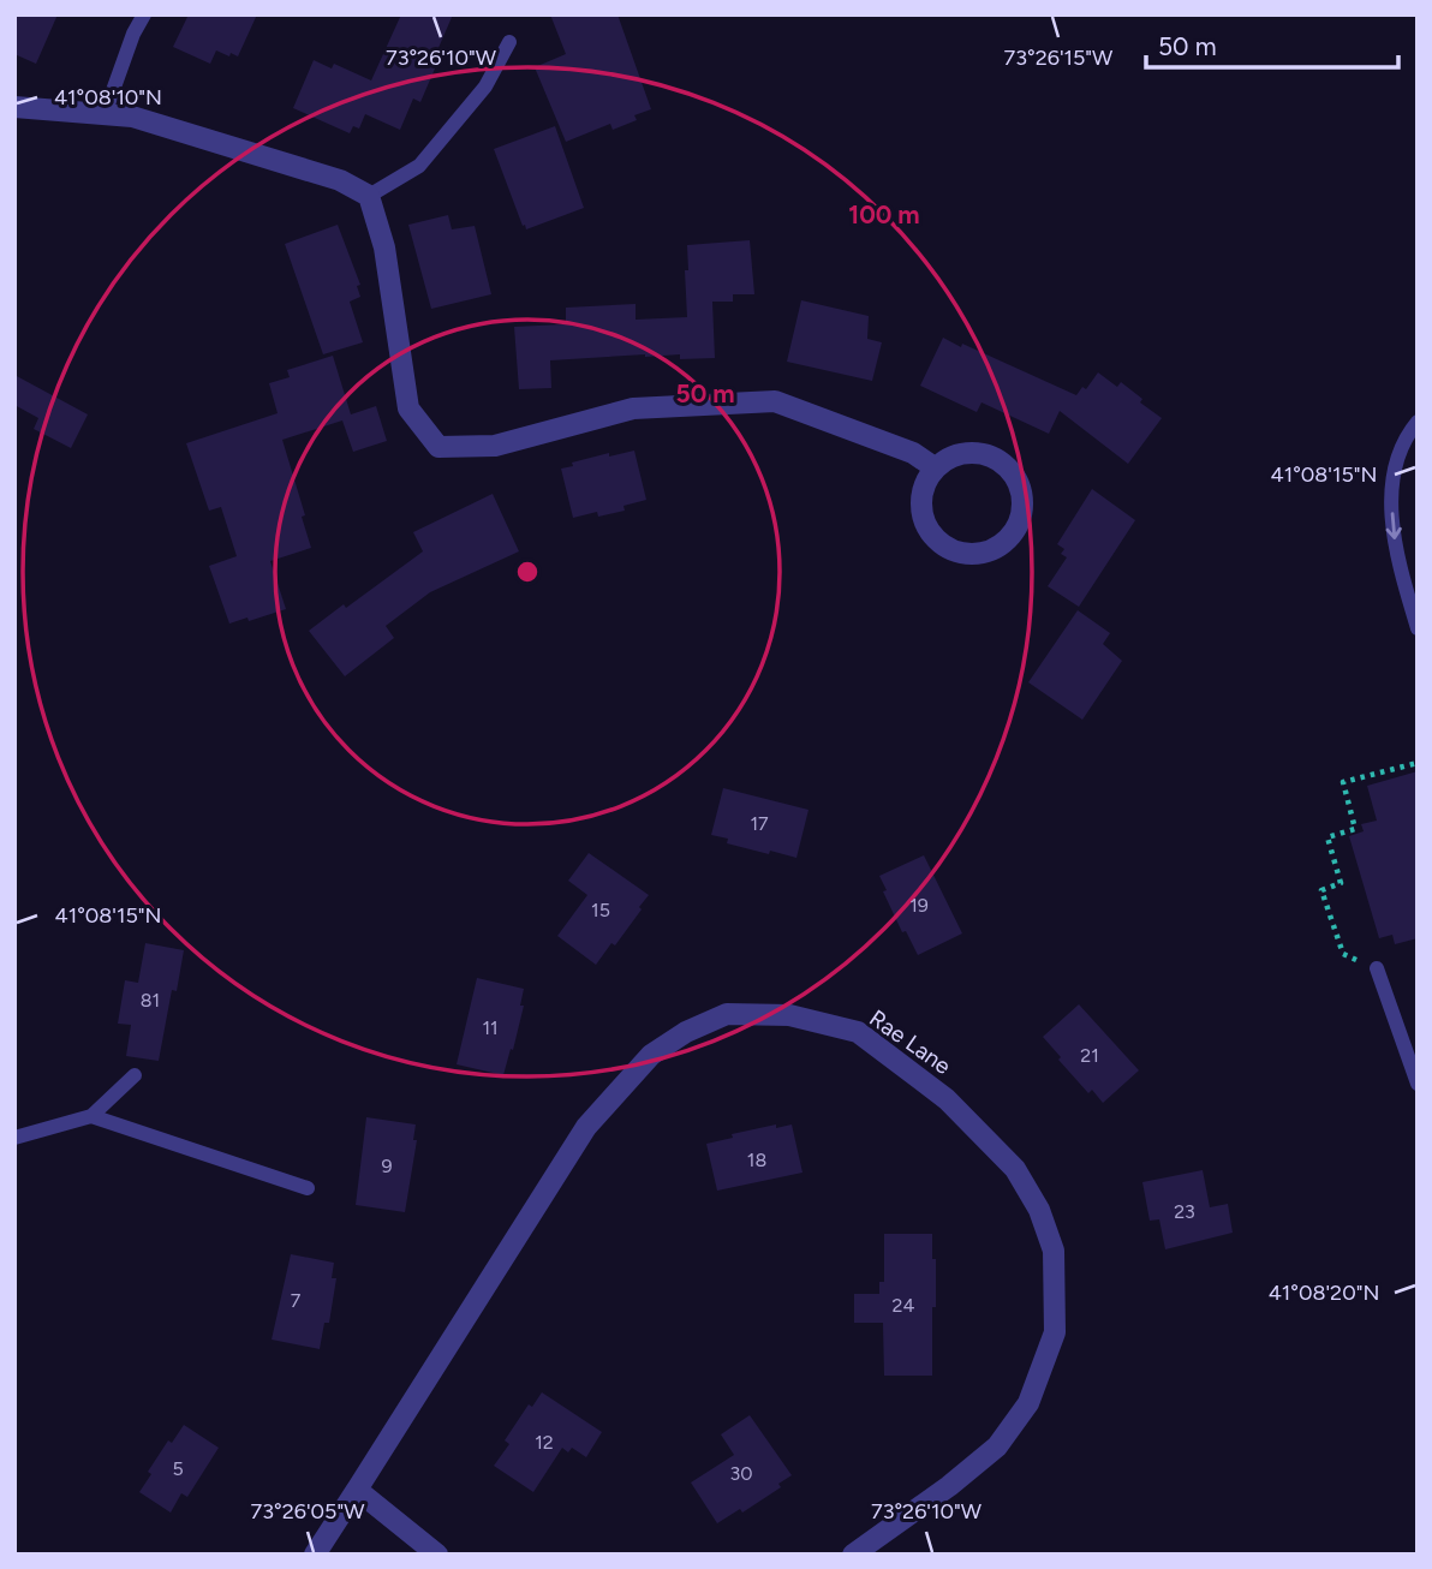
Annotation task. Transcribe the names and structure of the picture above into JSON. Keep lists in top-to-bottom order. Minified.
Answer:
{"streets":{"street":["Rae Lane"]},"house_numbers":["17","19","15","81","11","21","18","9","23","7","24","12","5","30"],"scale_bar":"50 m","coordinates":["73°26'10\"W","73°26'15\"W","41°08'10\"N","41°08'15\"N","41°08'20\"N","73°26'05\"W"],"rings":["100 m","50 m"]}
